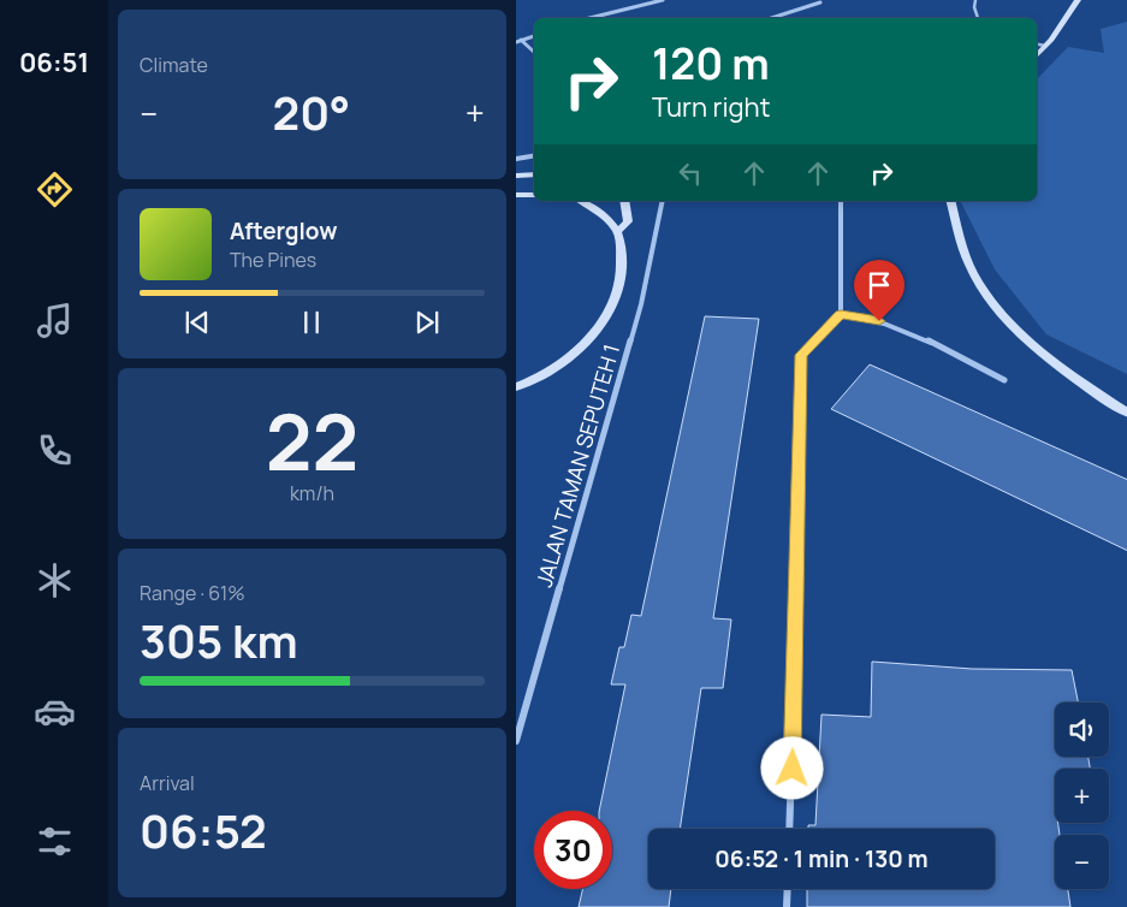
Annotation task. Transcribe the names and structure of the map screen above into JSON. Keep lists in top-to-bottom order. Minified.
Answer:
{"streets":{"street":["JALAN TAMAN SEPUTEH 1"]},"page":{"tabs":"06:51","tile":["Climate",["22","km/h"],["Range · 61%","305 km"],["Arrival","06:52"]],"turn":["120 m","Turn right"],"heat":["−","20°","+"],"song":["Afterglow","The Pines"],"map_buttons":["+","−"],"limit":"30","trip":"06:52 · 1 min · 130 m"}}
